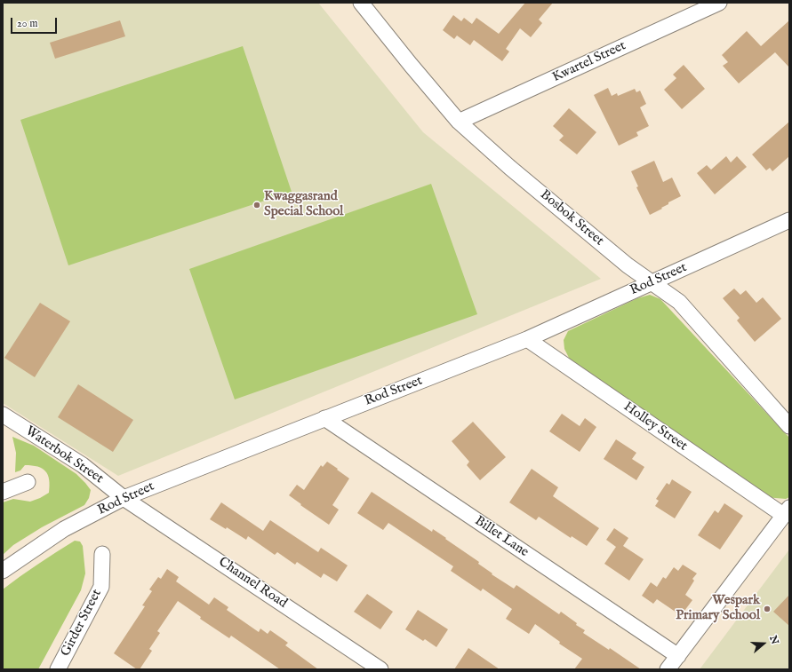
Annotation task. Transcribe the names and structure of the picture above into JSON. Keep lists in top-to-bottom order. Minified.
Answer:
{"streets":{"street":["Kwartel Street","Bosbok Street","Rod Street","Holley Street","Waterbok Street","Billet Lane","Channel Road","Girder Street"]},"crossings":[["Kwartel Street","Bosbok Street"],["Bosbok Street","Rod Street"],["Rod Street","Holley Street"],["Rod Street","Waterbok Street"],["Rod Street","Billet Lane"],["Rod Street","Channel Road"],["Waterbok Street","Channel Road"]],"places":["Kwaggasrand Special School","Wespark Primary School"],"scale_bar":"20 m","north":"right"}
